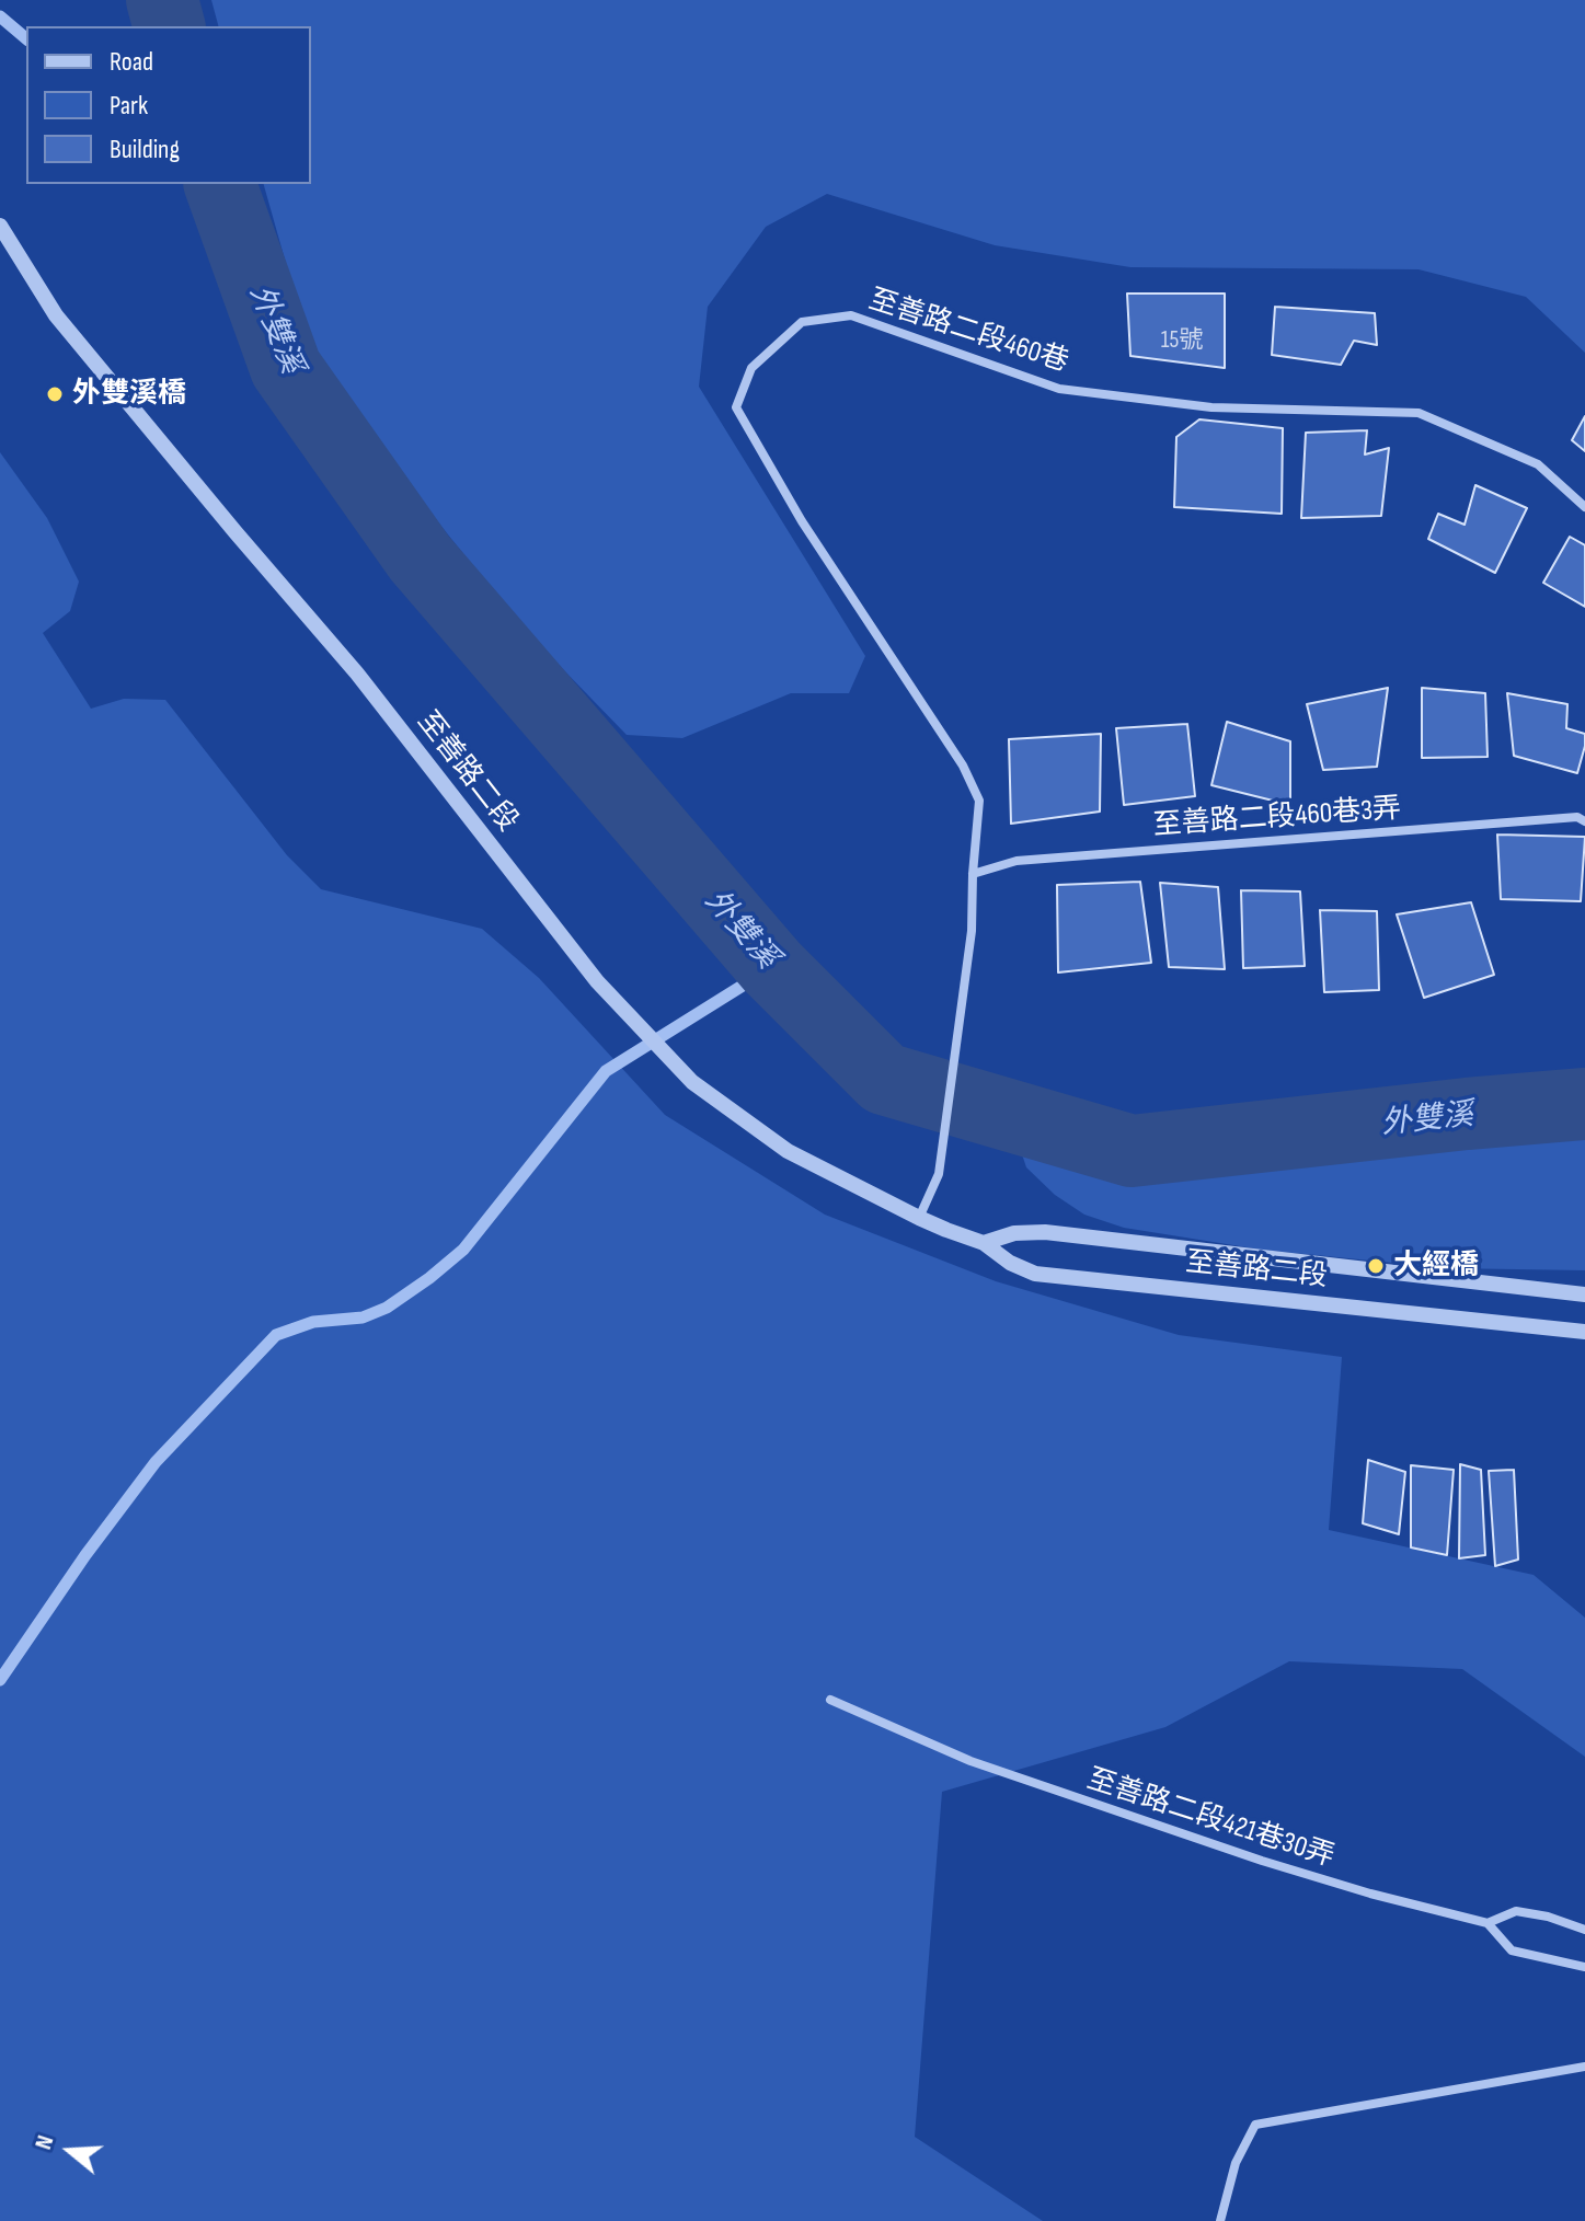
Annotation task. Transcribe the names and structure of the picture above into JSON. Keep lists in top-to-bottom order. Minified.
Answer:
{"streets":{"street":["至善路二段460巷","至善路二段","至善路二段460巷3弄","至善路二段421巷30弄"]},"crossings":[["至善路二段460巷","至善路二段"],["至善路二段460巷","至善路二段460巷3弄"]],"water":["外雙溪"],"places":["外雙溪橋","大經橋"],"house_numbers":["15號"],"legend":["Road","Park","Building"],"north":"left"}
